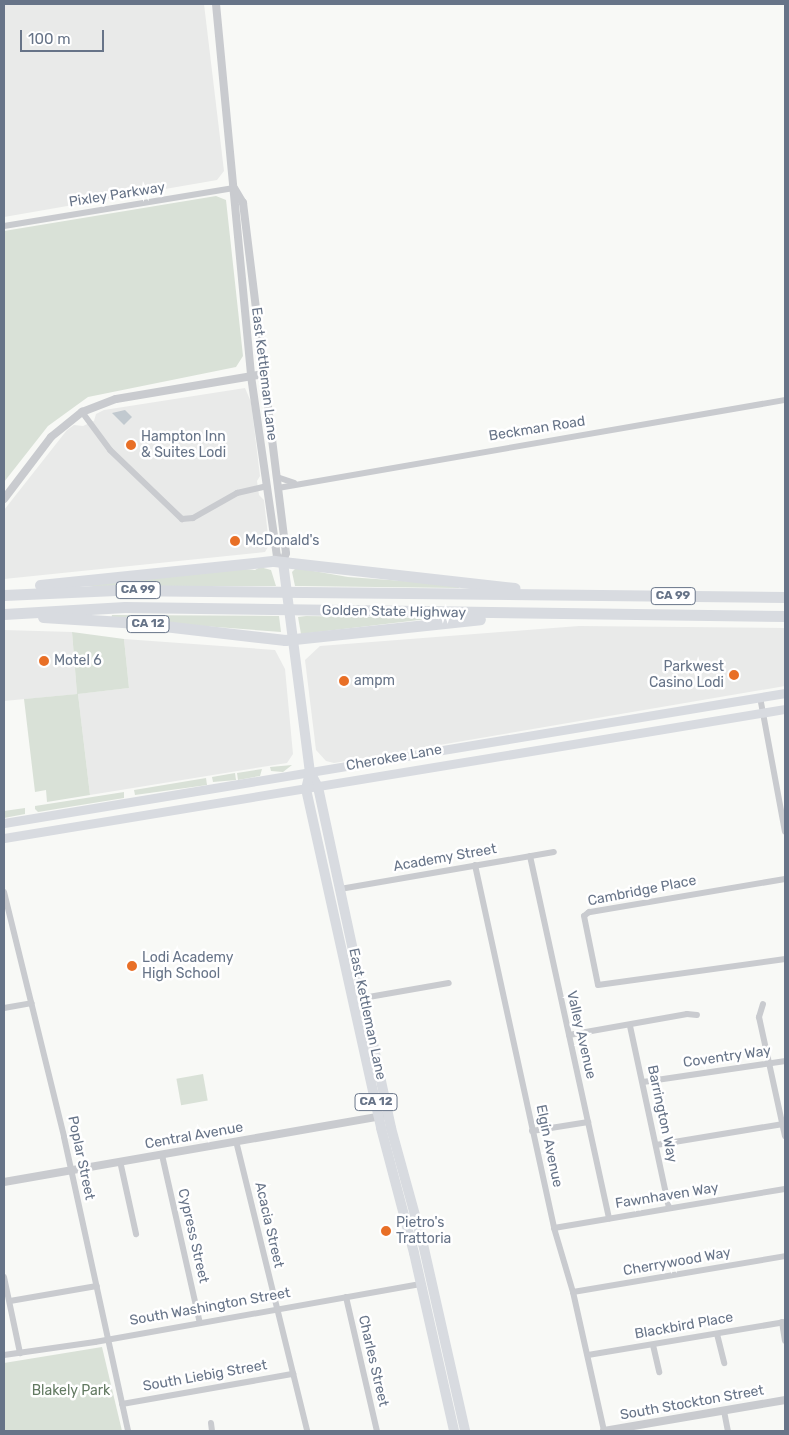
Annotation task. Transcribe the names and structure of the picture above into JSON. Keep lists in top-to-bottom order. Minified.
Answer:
{"streets":{"highway":["CA 99","Golden State Highway","CA 12"],"main road":["East Kettleman Lane","Cherokee Lane"],"street":["Pixley Parkway","Beckman Road","Academy Street","Cambridge Place","Valley Avenue","Coventry Way","Barrington Way","Central Avenue","Elgin Avenue","Poplar Street","Fawnhaven Way","Acacia Street","Cypress Street","Cherrywood Way","South Washington Street","Blackbird Place","Charles Street","South Liebig Street","South Stockton Street"]},"crossings":[["Pixley Parkway","East Kettleman Lane"],["East Kettleman Lane","Beckman Road"],["East Kettleman Lane","CA 12"],["East Kettleman Lane","Cherokee Lane"],["East Kettleman Lane","Academy Street"],["East Kettleman Lane","Central Avenue"],["East Kettleman Lane","South Washington Street"],["Golden State Highway","CA 12"],["Academy Street","Valley Avenue"],["Academy Street","Elgin Avenue"],["Valley Avenue","Fawnhaven Way"],["Coventry Way","Barrington Way"],["Barrington Way","Fawnhaven Way"],["Central Avenue","Poplar Street"],["Central Avenue","Acacia Street"],["Central Avenue","Cypress Street"],["Elgin Avenue","Fawnhaven Way"],["Elgin Avenue","Cherrywood Way"],["Elgin Avenue","Blackbird Place"],["Elgin Avenue","South Stockton Street"],["Poplar Street","South Washington Street"],["Poplar Street","South Liebig Street"],["Acacia Street","South Washington Street"],["Acacia Street","South Liebig Street"],["Cypress Street","South Washington Street"],["South Washington Street","Charles Street"]],"parks":["Blakely Park"],"places":["Hampton Inn & Suites Lodi","McDonald's","Motel 6","Parkwest Casino Lodi","ampm","Lodi Academy High School","Pietro's Trattoria"],"scale_bar":"100 m"}
